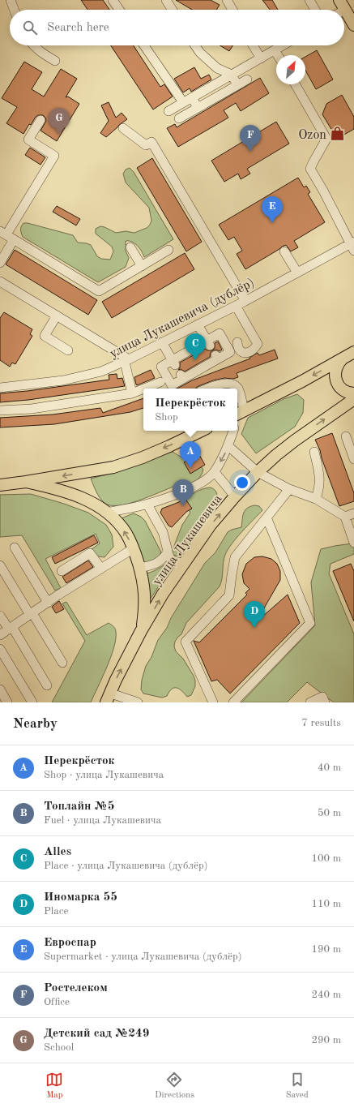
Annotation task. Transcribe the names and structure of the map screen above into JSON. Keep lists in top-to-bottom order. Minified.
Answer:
{"streets":{"main road":["улица Лукашевича"],"street":["улица Лукашевича (дублёр)"]},"places":{"shop":["Ozon"]},"north":"top right","page":{"search":"Search here","pins":["G","F","E","C","A","B","D"],"popup":["Перекрёсток","Shop"],"heading":["Nearby","7 results"],"list":[{"mark":"A","name":"Перекрёсток","note":"Shop · улица Лукашевича","value":"40 m"},{"mark":"B","name":"Топлайн №5","note":"Fuel · улица Лукашевича","value":"50 m"},{"mark":"C","name":"Alles","note":"Place · улица Лукашевича (дублёр)","value":"100 m"},{"mark":"D","name":"Иномарка 55","note":"Place","value":"110 m"},{"mark":"E","name":"Евроспар","note":"Supermarket · улица Лукашевича (дублёр)","value":"190 m"},{"mark":"F","name":"Ростелеком","note":"Office","value":"240 m"},{"mark":"G","name":"Детский сад №249","note":"School","value":"290 m"}],"nav":["Map","Directions","Saved"]}}
